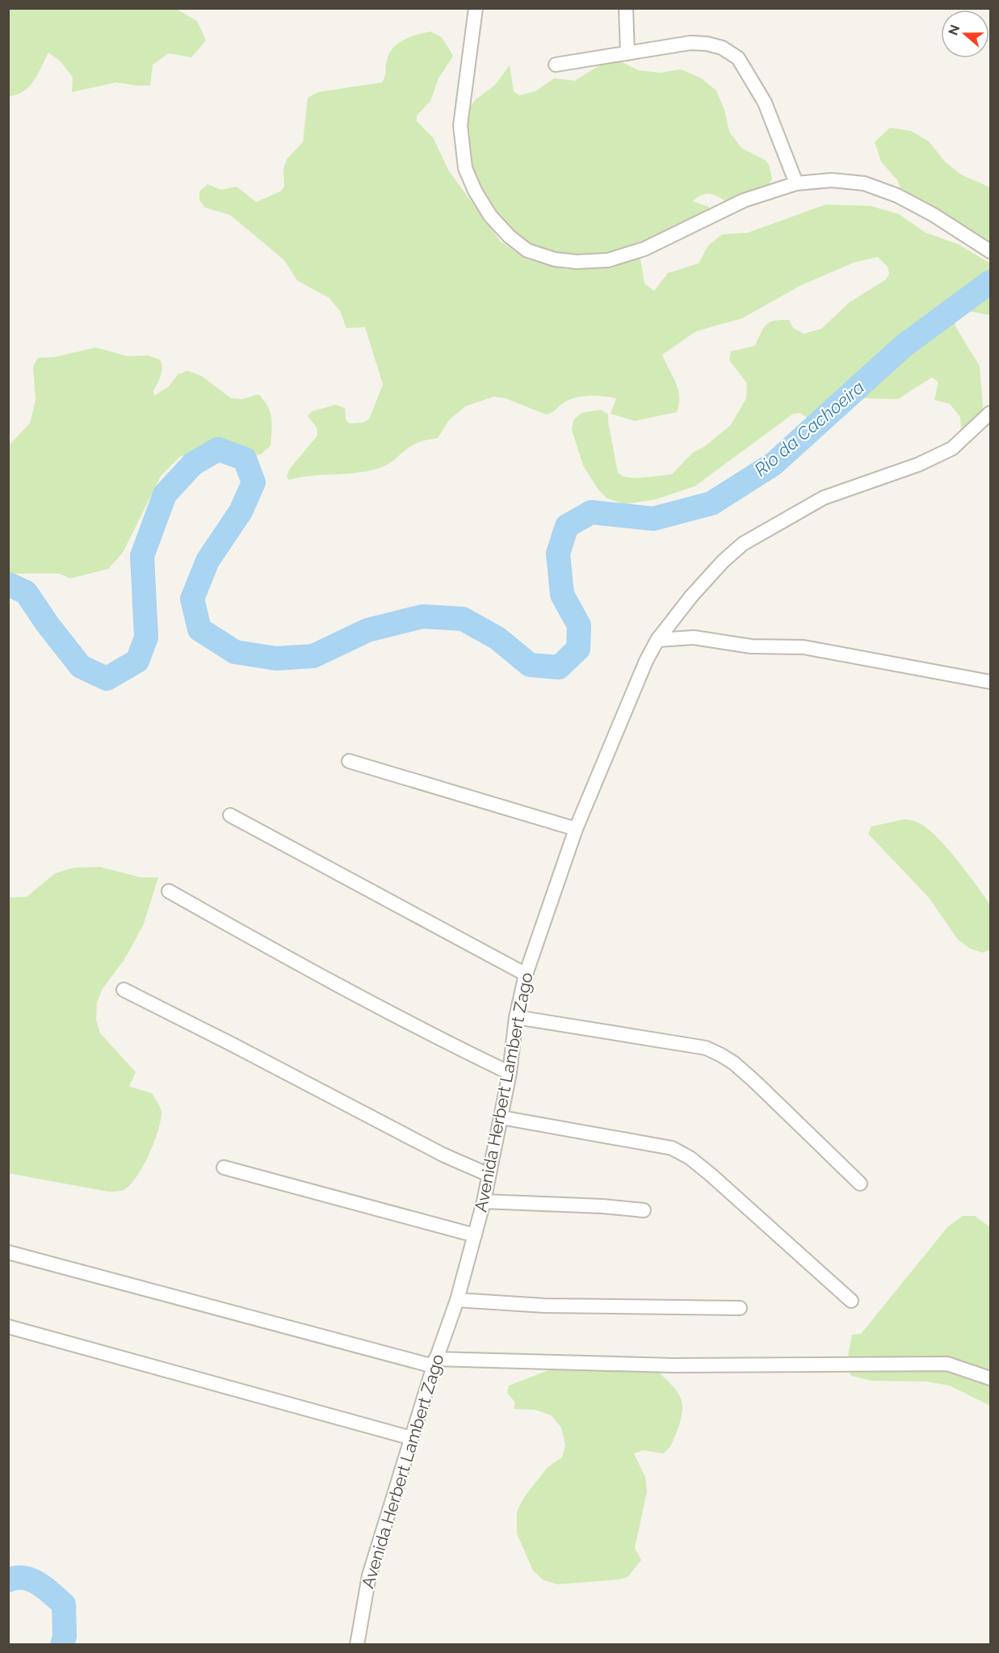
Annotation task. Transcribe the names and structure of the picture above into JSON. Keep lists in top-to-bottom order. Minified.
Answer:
{"streets":{"street":["Avenida Herbert Lambert Zago"]},"water":["Rio da Cachoeira"],"north":"left"}
